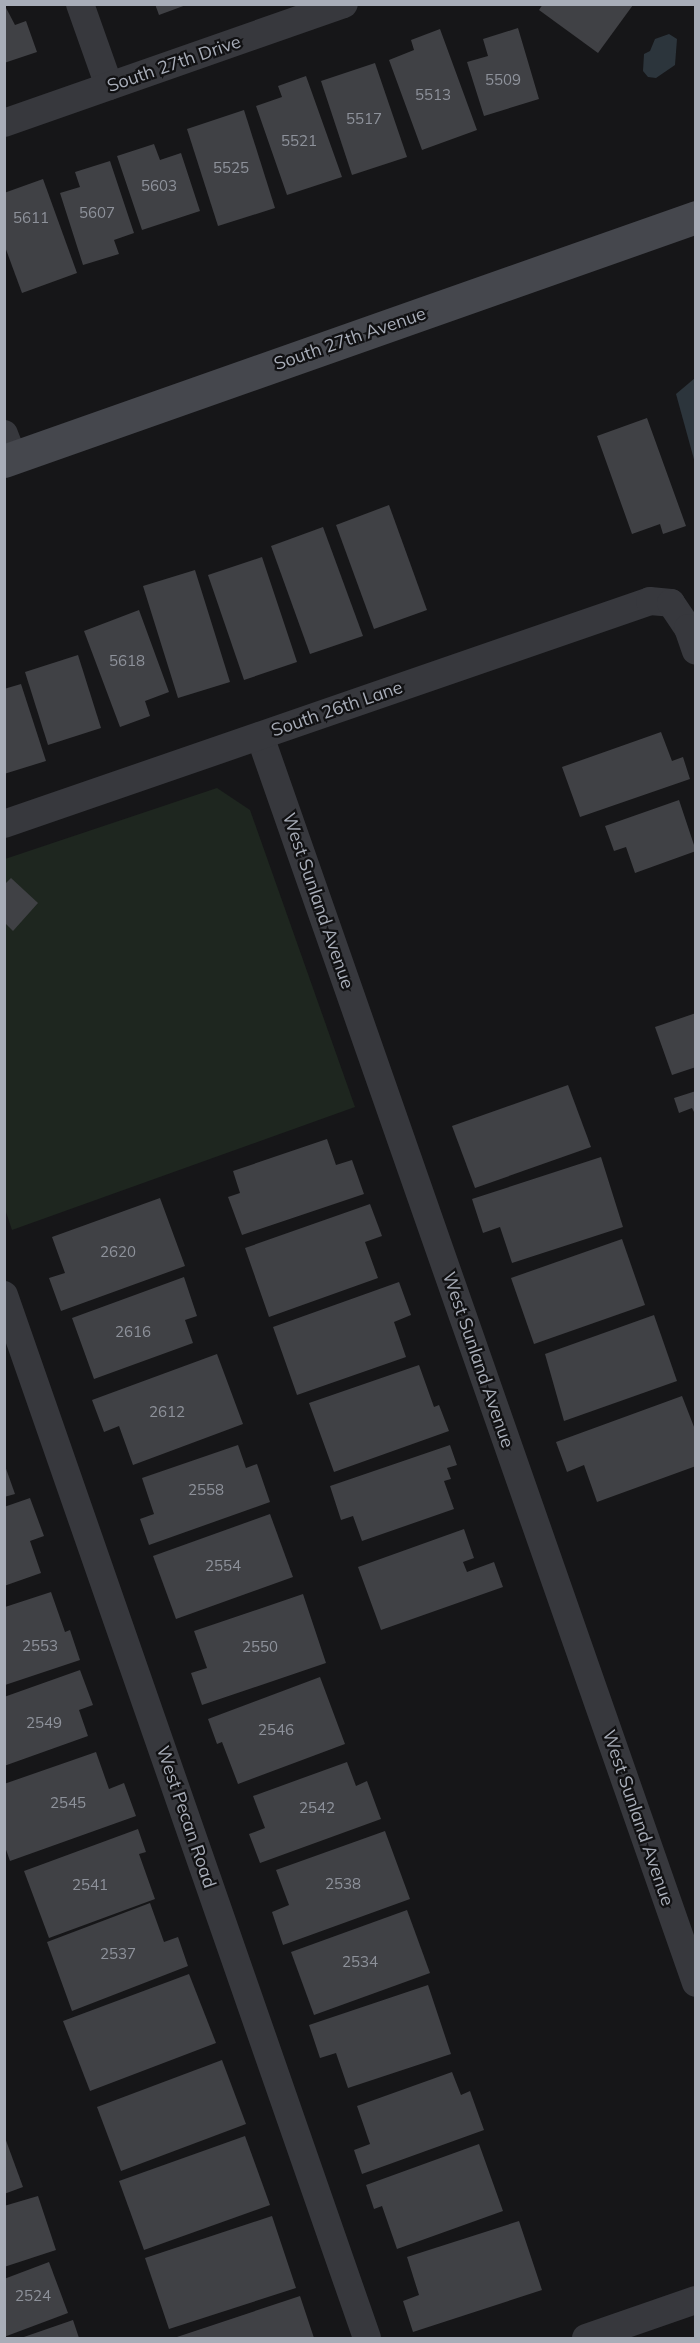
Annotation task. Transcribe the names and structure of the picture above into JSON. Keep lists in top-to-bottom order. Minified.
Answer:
{"streets":{"main road":["South 27th Avenue"],"street":["South 27th Drive","South 26th Lane","West Sunland Avenue","West Pecan Road"]},"crossings":[["South 26th Lane","West Sunland Avenue"]],"house_numbers":["5509","5513","5517","5521","5525","5603","5607","5611","5618","2620","2616","2612","2558","2554","2553","2550","2549","2546","2545","2542","2538","2541","2537","2534","2524"]}
